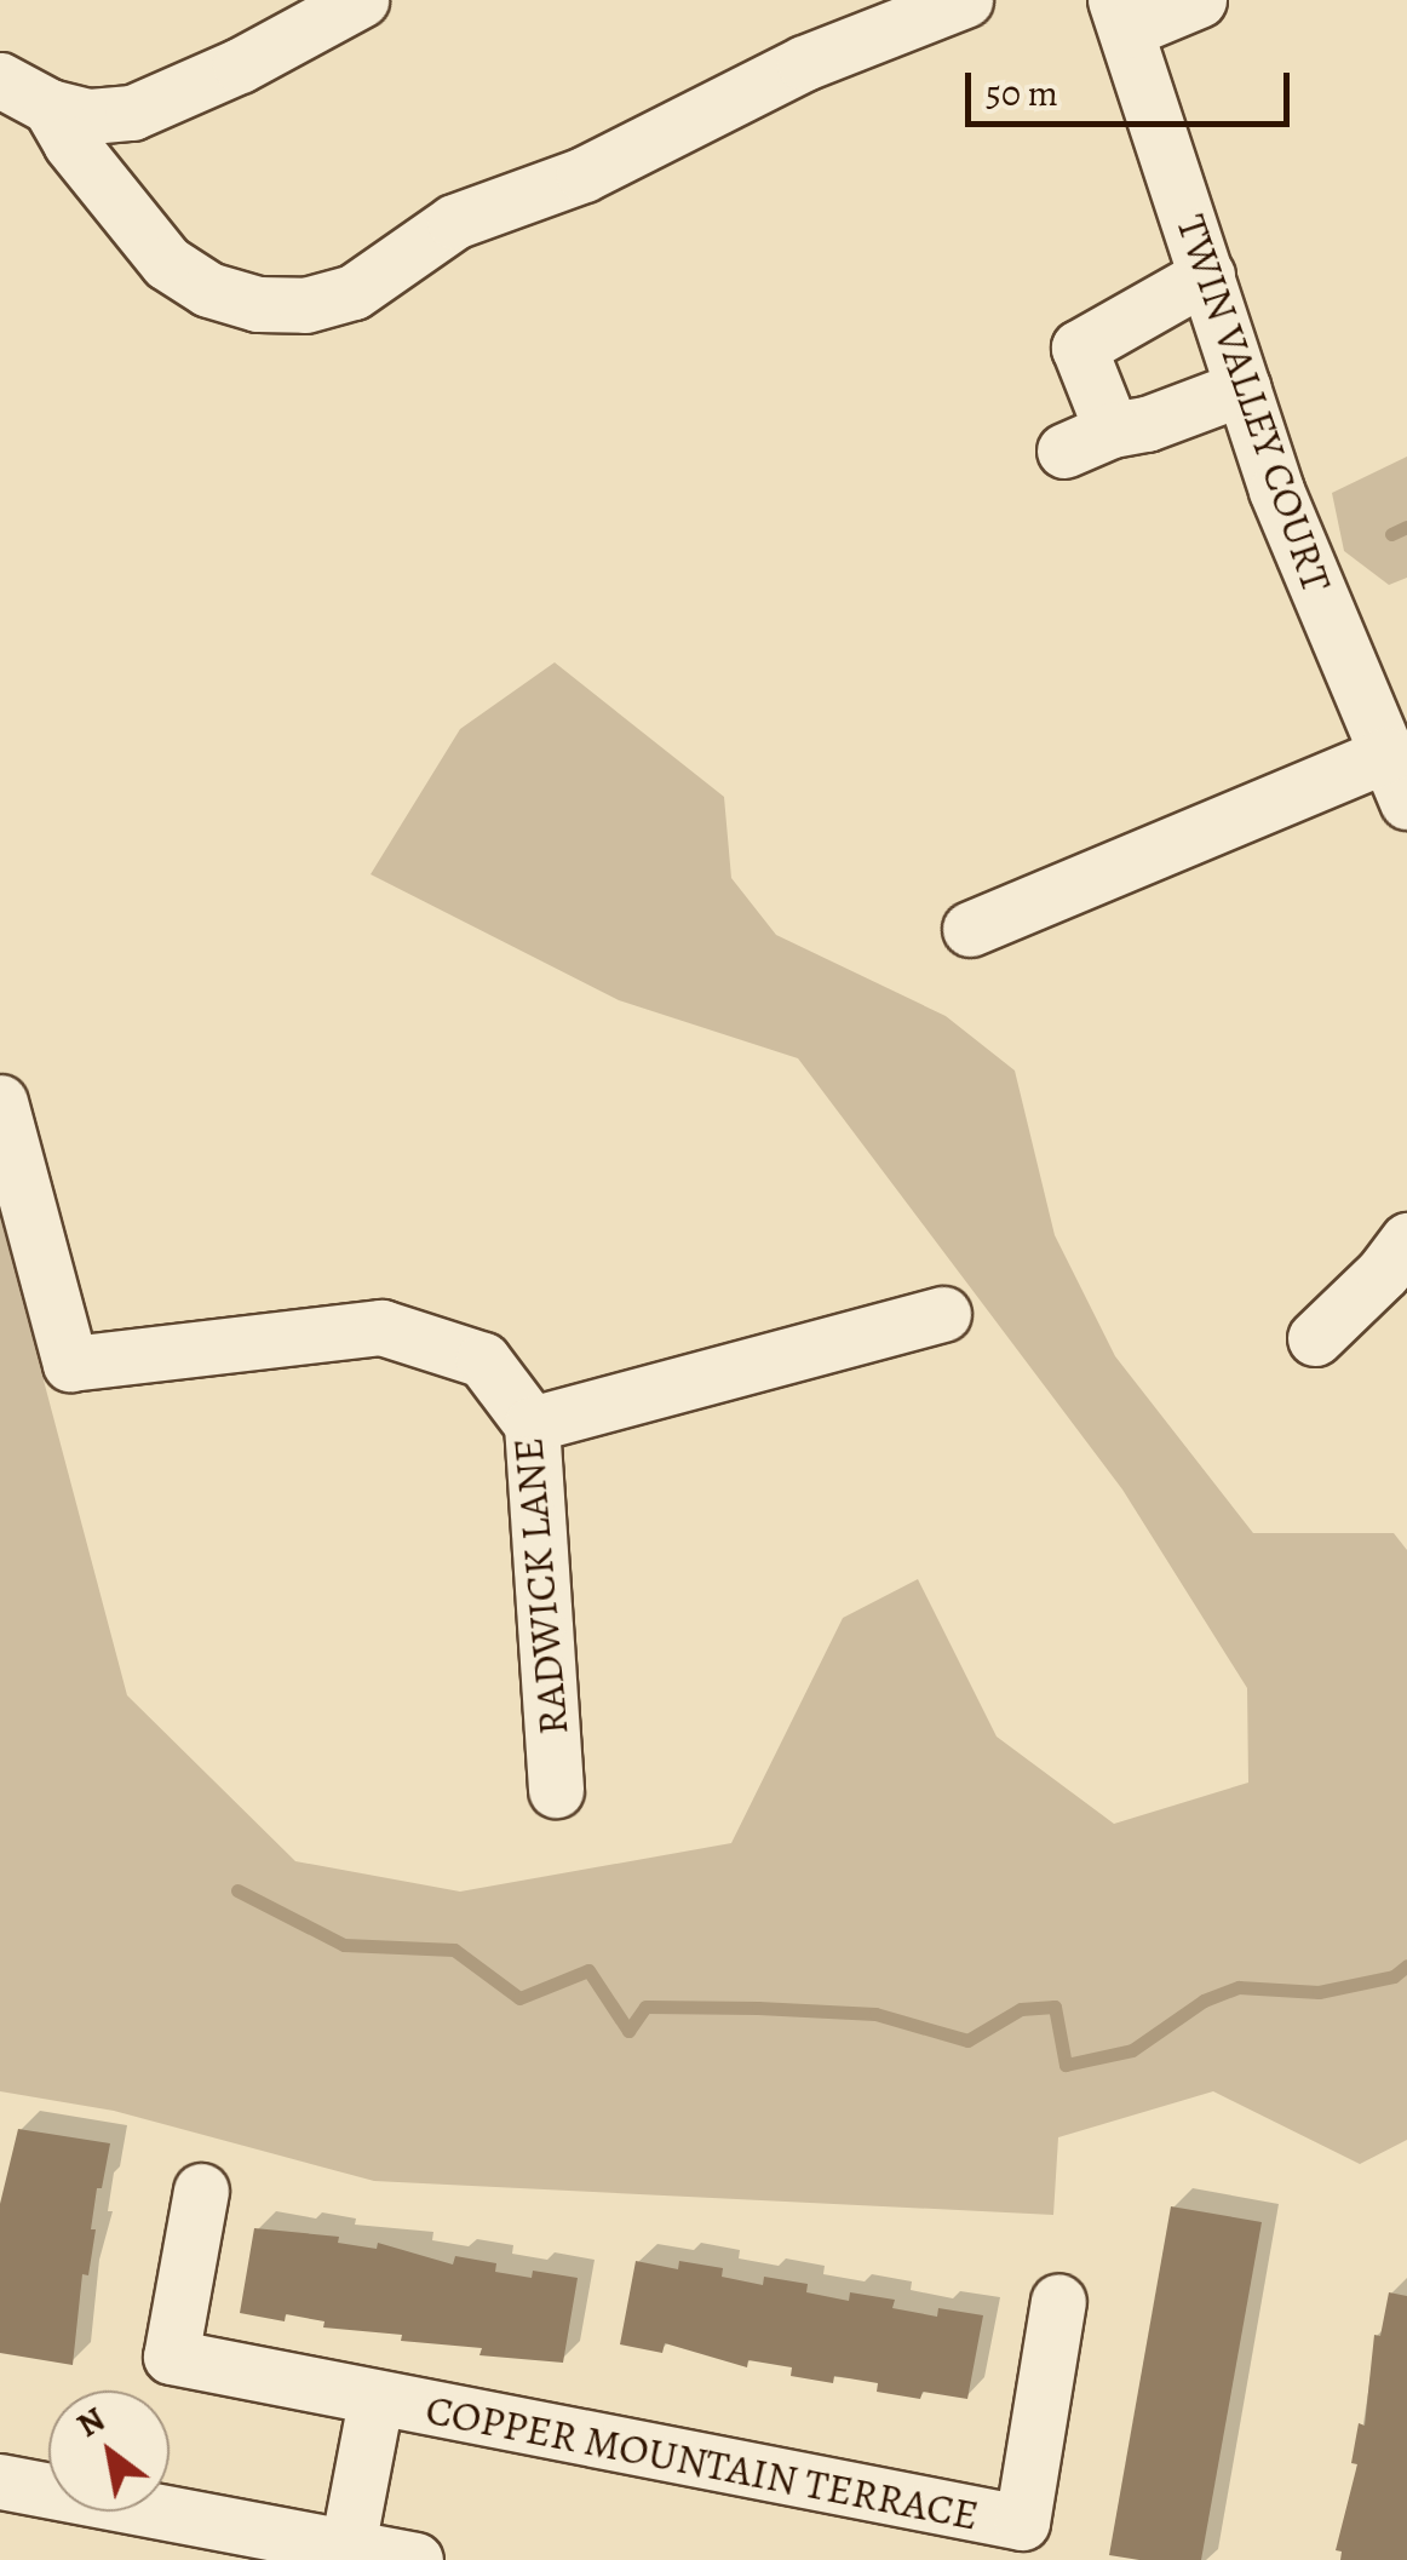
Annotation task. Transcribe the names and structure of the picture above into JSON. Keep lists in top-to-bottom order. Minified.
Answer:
{"streets":{"street":["TWIN VALLEY COURT","RADWICK LANE","COPPER MOUNTAIN TERRACE"]},"scale_bar":"50 m","north":"top left"}
